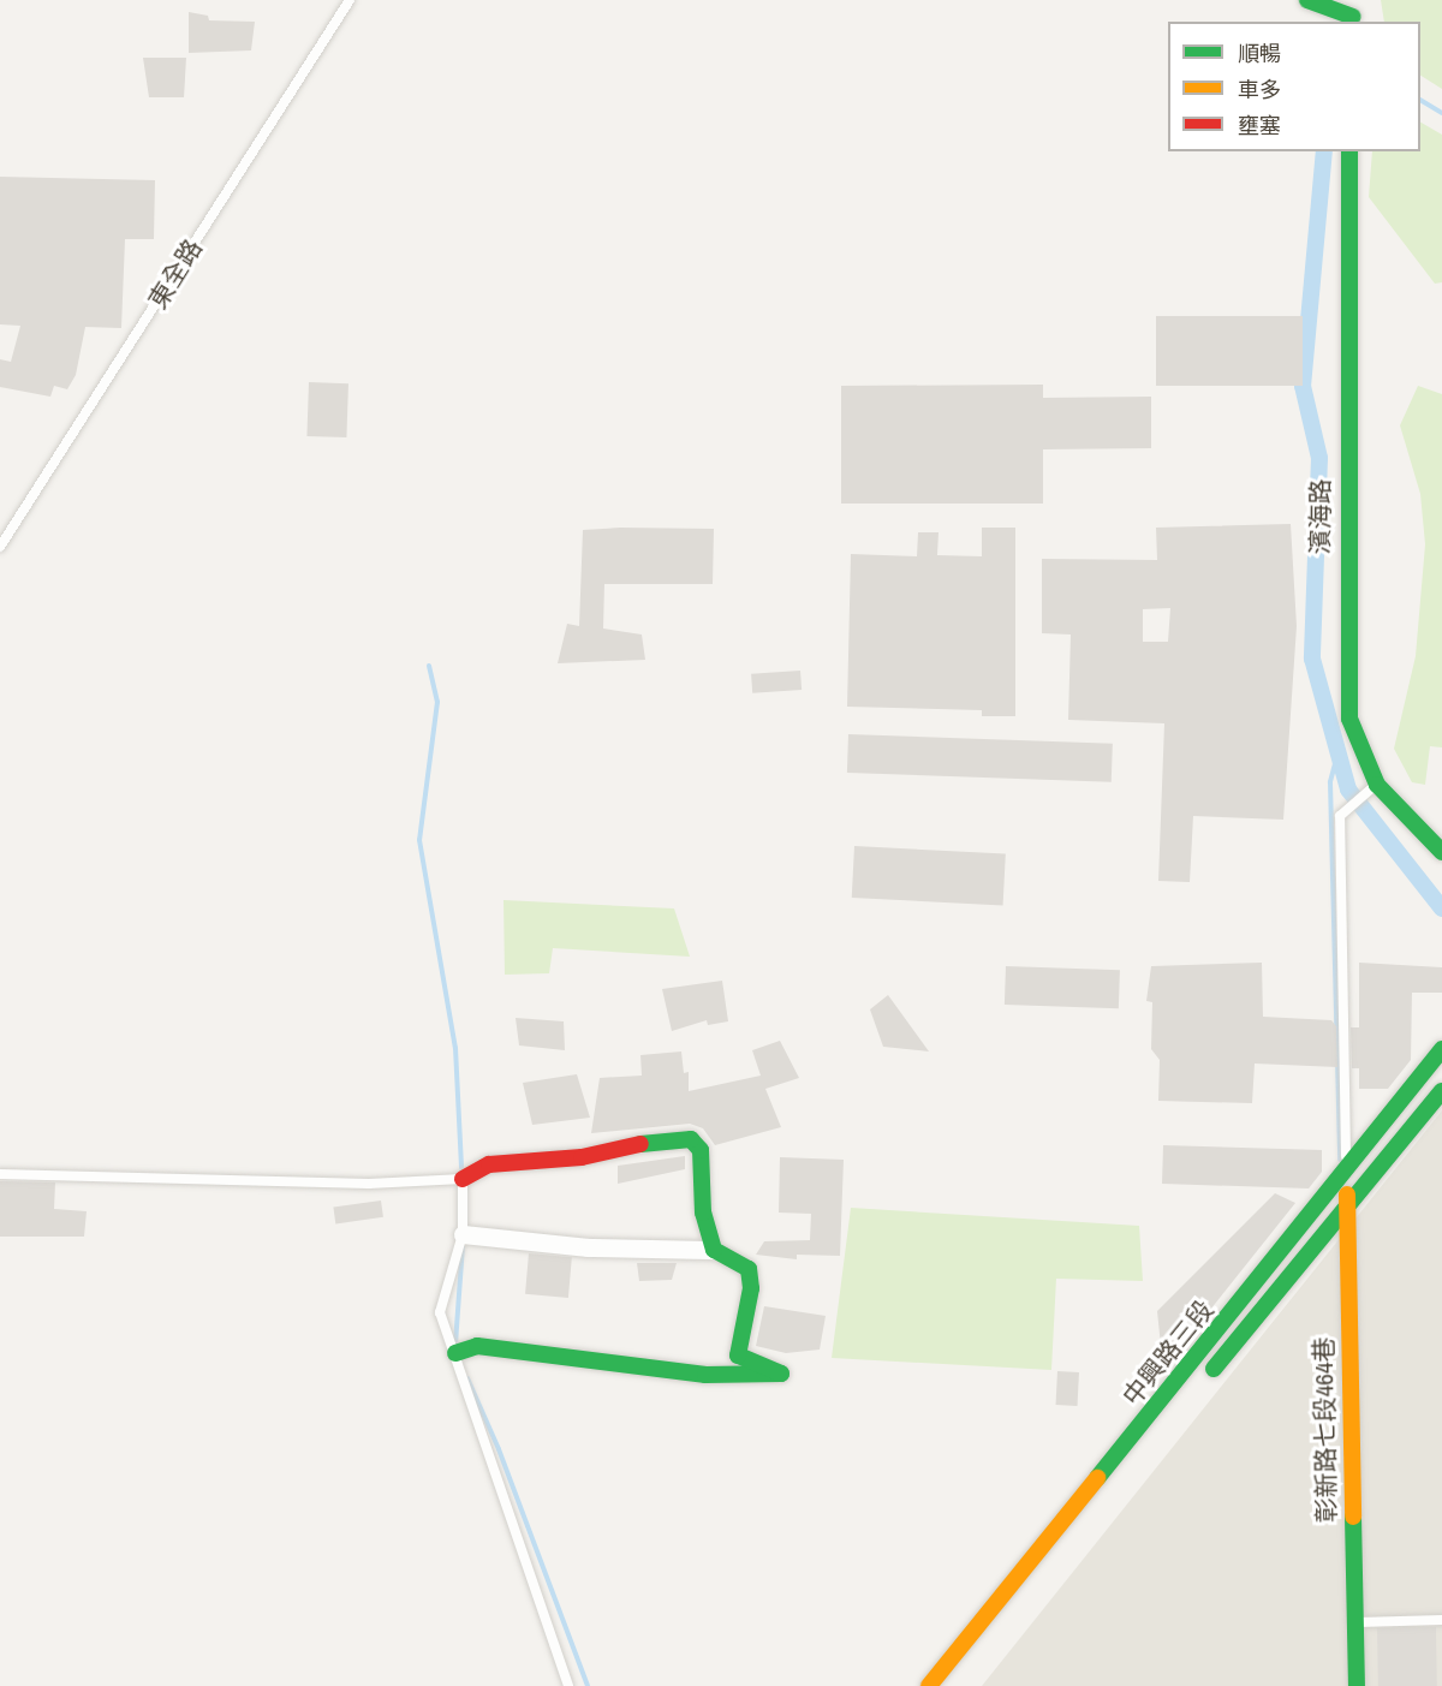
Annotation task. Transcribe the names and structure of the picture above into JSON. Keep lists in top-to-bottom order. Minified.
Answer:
{"streets":{"street":["濱海路","中興路三段","彰新路七段464巷"],"lane":["東全路"]},"crossings":[["中興路三段","彰新路七段464巷"]],"legend":["順暢","車多","壅塞"]}
